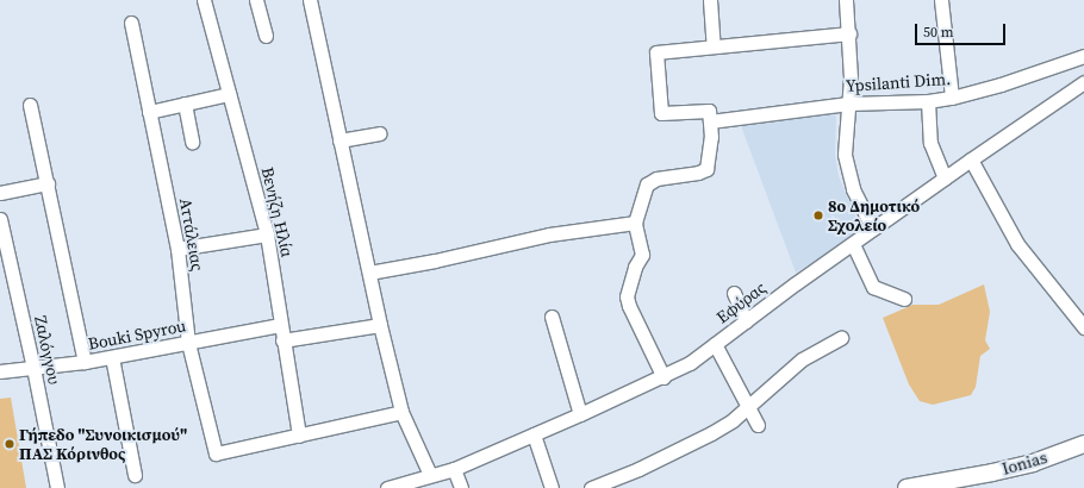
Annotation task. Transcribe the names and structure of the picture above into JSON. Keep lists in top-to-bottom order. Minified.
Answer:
{"streets":{"street":["Ypsilanti Dim.","Βενήζη Ηλία","Αττάλειας","Εφύρας","Bouki Spyrou","Ζαλόγγου","Ionias"]},"crossings":[["Βενήζη Ηλία","Αττάλειας"],["Βενήζη Ηλία","Bouki Spyrou"],["Αττάλειας","Bouki Spyrou"],["Bouki Spyrou","Ζαλόγγου"]],"places":["8ο Δημοτικό Σχολείο","Γήπεδο \"Συνοικισμού\" ΠΑΣ Κόρινθος"],"scale_bar":"50 m"}
